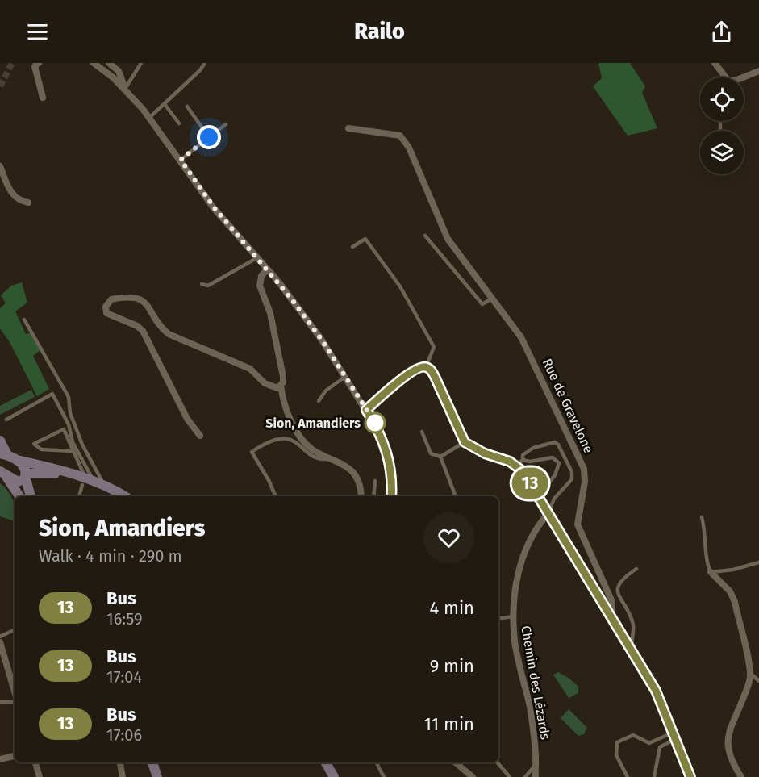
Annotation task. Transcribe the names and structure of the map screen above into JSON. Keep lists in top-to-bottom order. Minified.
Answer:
{"streets":{"street":["Rue de Gravelone","Chemin des Lézards"]},"places":["Sion, Amandiers"],"lines":["bus line 13"],"page":{"header":"Railo","on_map":"13","heading":["Sion, Amandiers","Walk · 4 min · 290 m"],"list":[{"mark":"13","name":"Bus","note":"16:59","value":"4 min"},{"mark":"13","name":"Bus","note":"17:04","value":"9 min"},{"mark":"13","name":"Bus","note":"17:06","value":"11 min"}]}}
